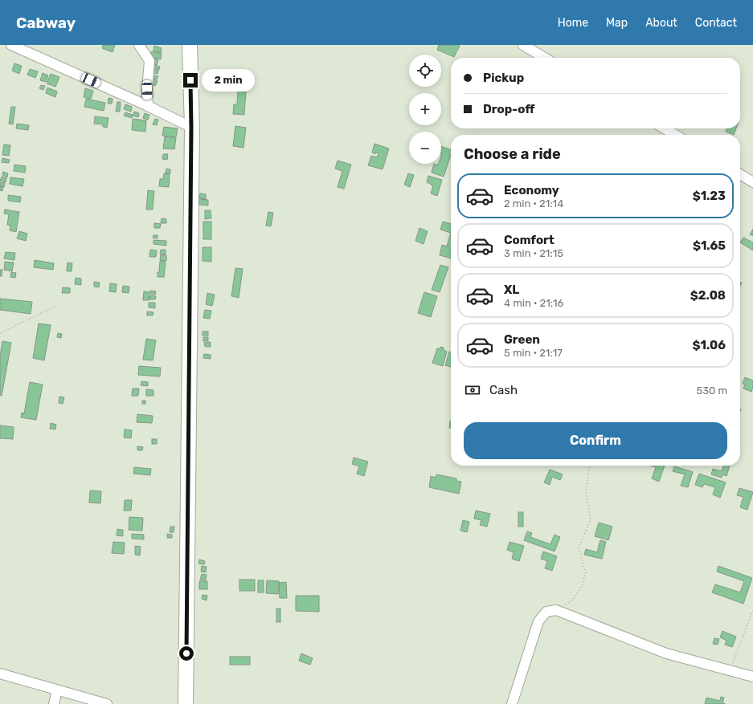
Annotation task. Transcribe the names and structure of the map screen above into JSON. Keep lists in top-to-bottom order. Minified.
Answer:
{"page":{"header":"Cabway","nav":["Home","Map","About","Contact"],"map_buttons":["+","−"],"banner":["Pickup","Drop-off"],"bubble":"2 min","heading":"Choose a ride","list":[{"name":"Economy","note":"2 min · 21:14","value":"$1.23"},{"name":"Comfort","note":"3 min · 21:15","value":"$1.65"},{"name":"XL","note":"4 min · 21:16","value":"$2.08"},{"name":"Green","note":"5 min · 21:17","value":"$1.06"}],"pay":["Cash","530 m"],"buttons":"Confirm"}}
